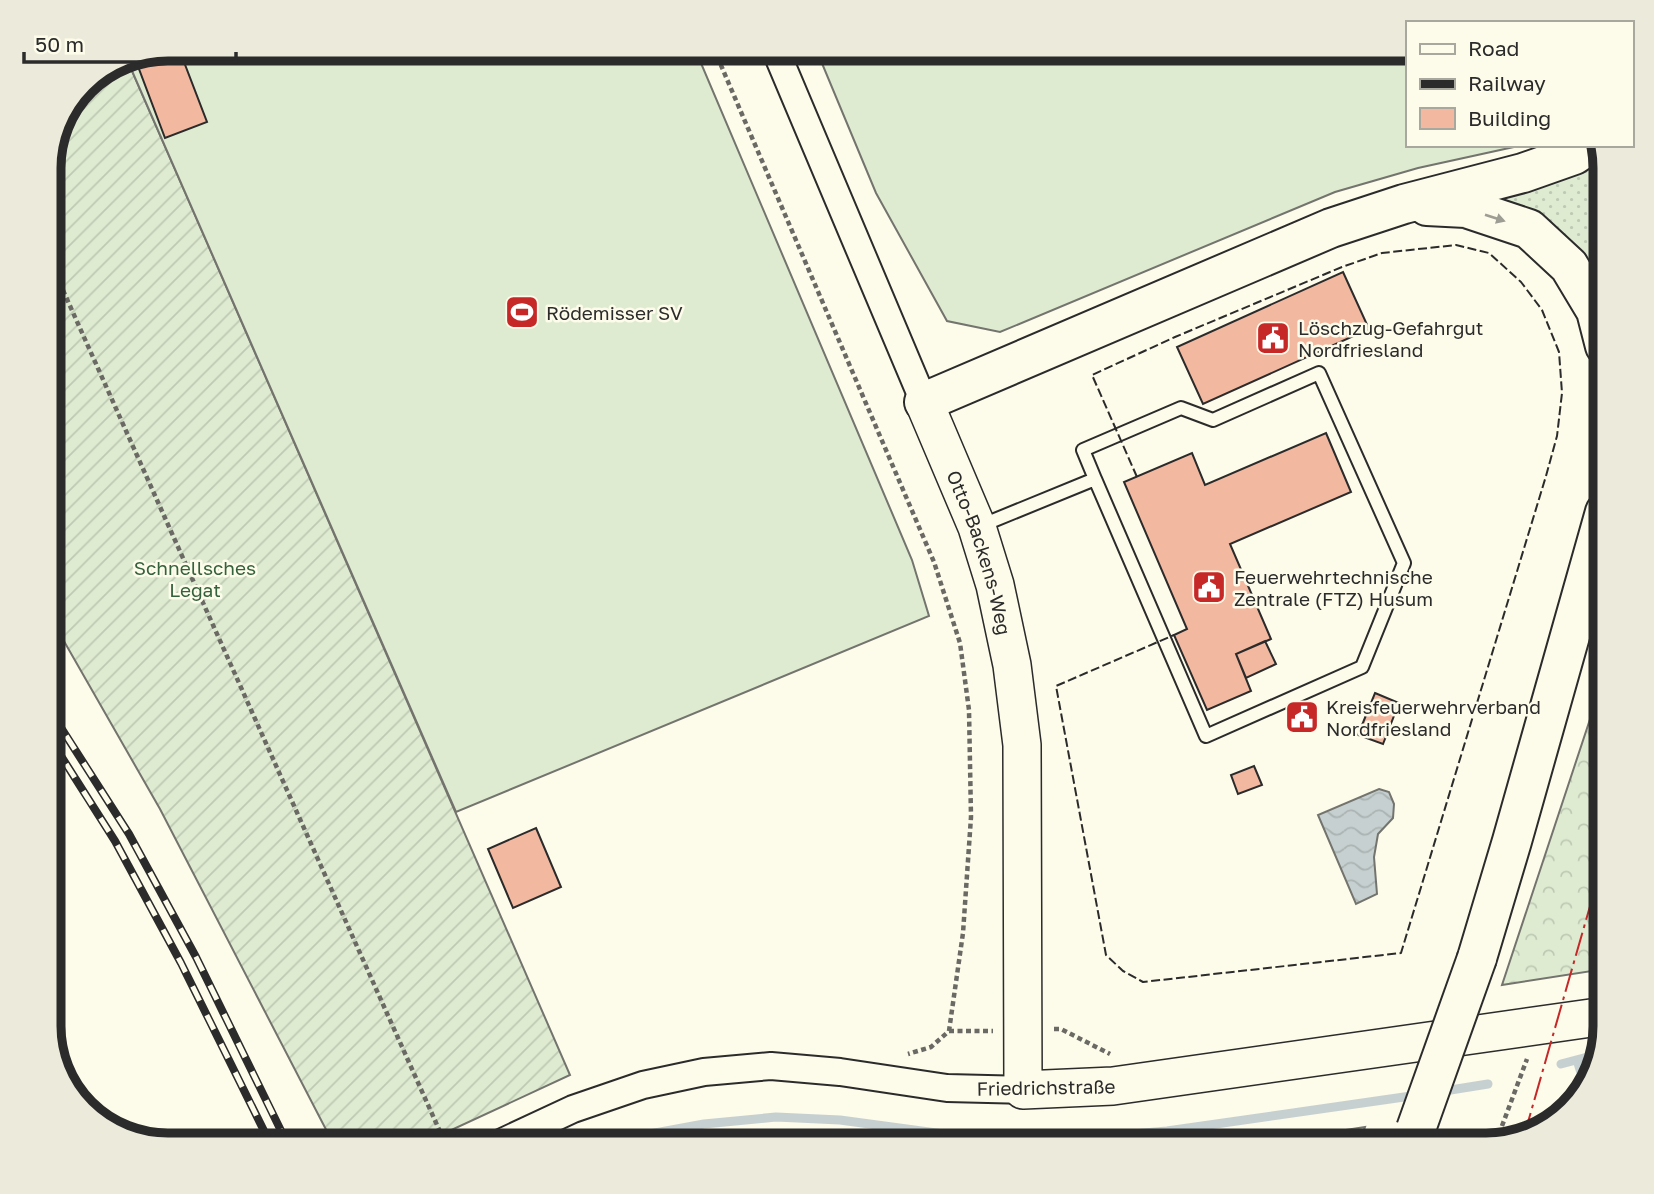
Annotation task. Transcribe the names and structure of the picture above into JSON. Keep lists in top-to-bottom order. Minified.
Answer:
{"streets":{"street":["Otto-Backens-Weg","Friedrichstraße"]},"crossings":[["Otto-Backens-Weg","Friedrichstraße"]],"parks":["Schnellsches Legat"],"places":{"sports":["Rödemisser SV"],"public building":["Löschzug-Gefahrgut Nordfriesland","Feuerwehrtechnische Zentrale (FTZ) Husum","Kreisfeuerwehrverband Nordfriesland"]},"legend":["Road","Railway","Building"],"scale_bar":"50 m"}
